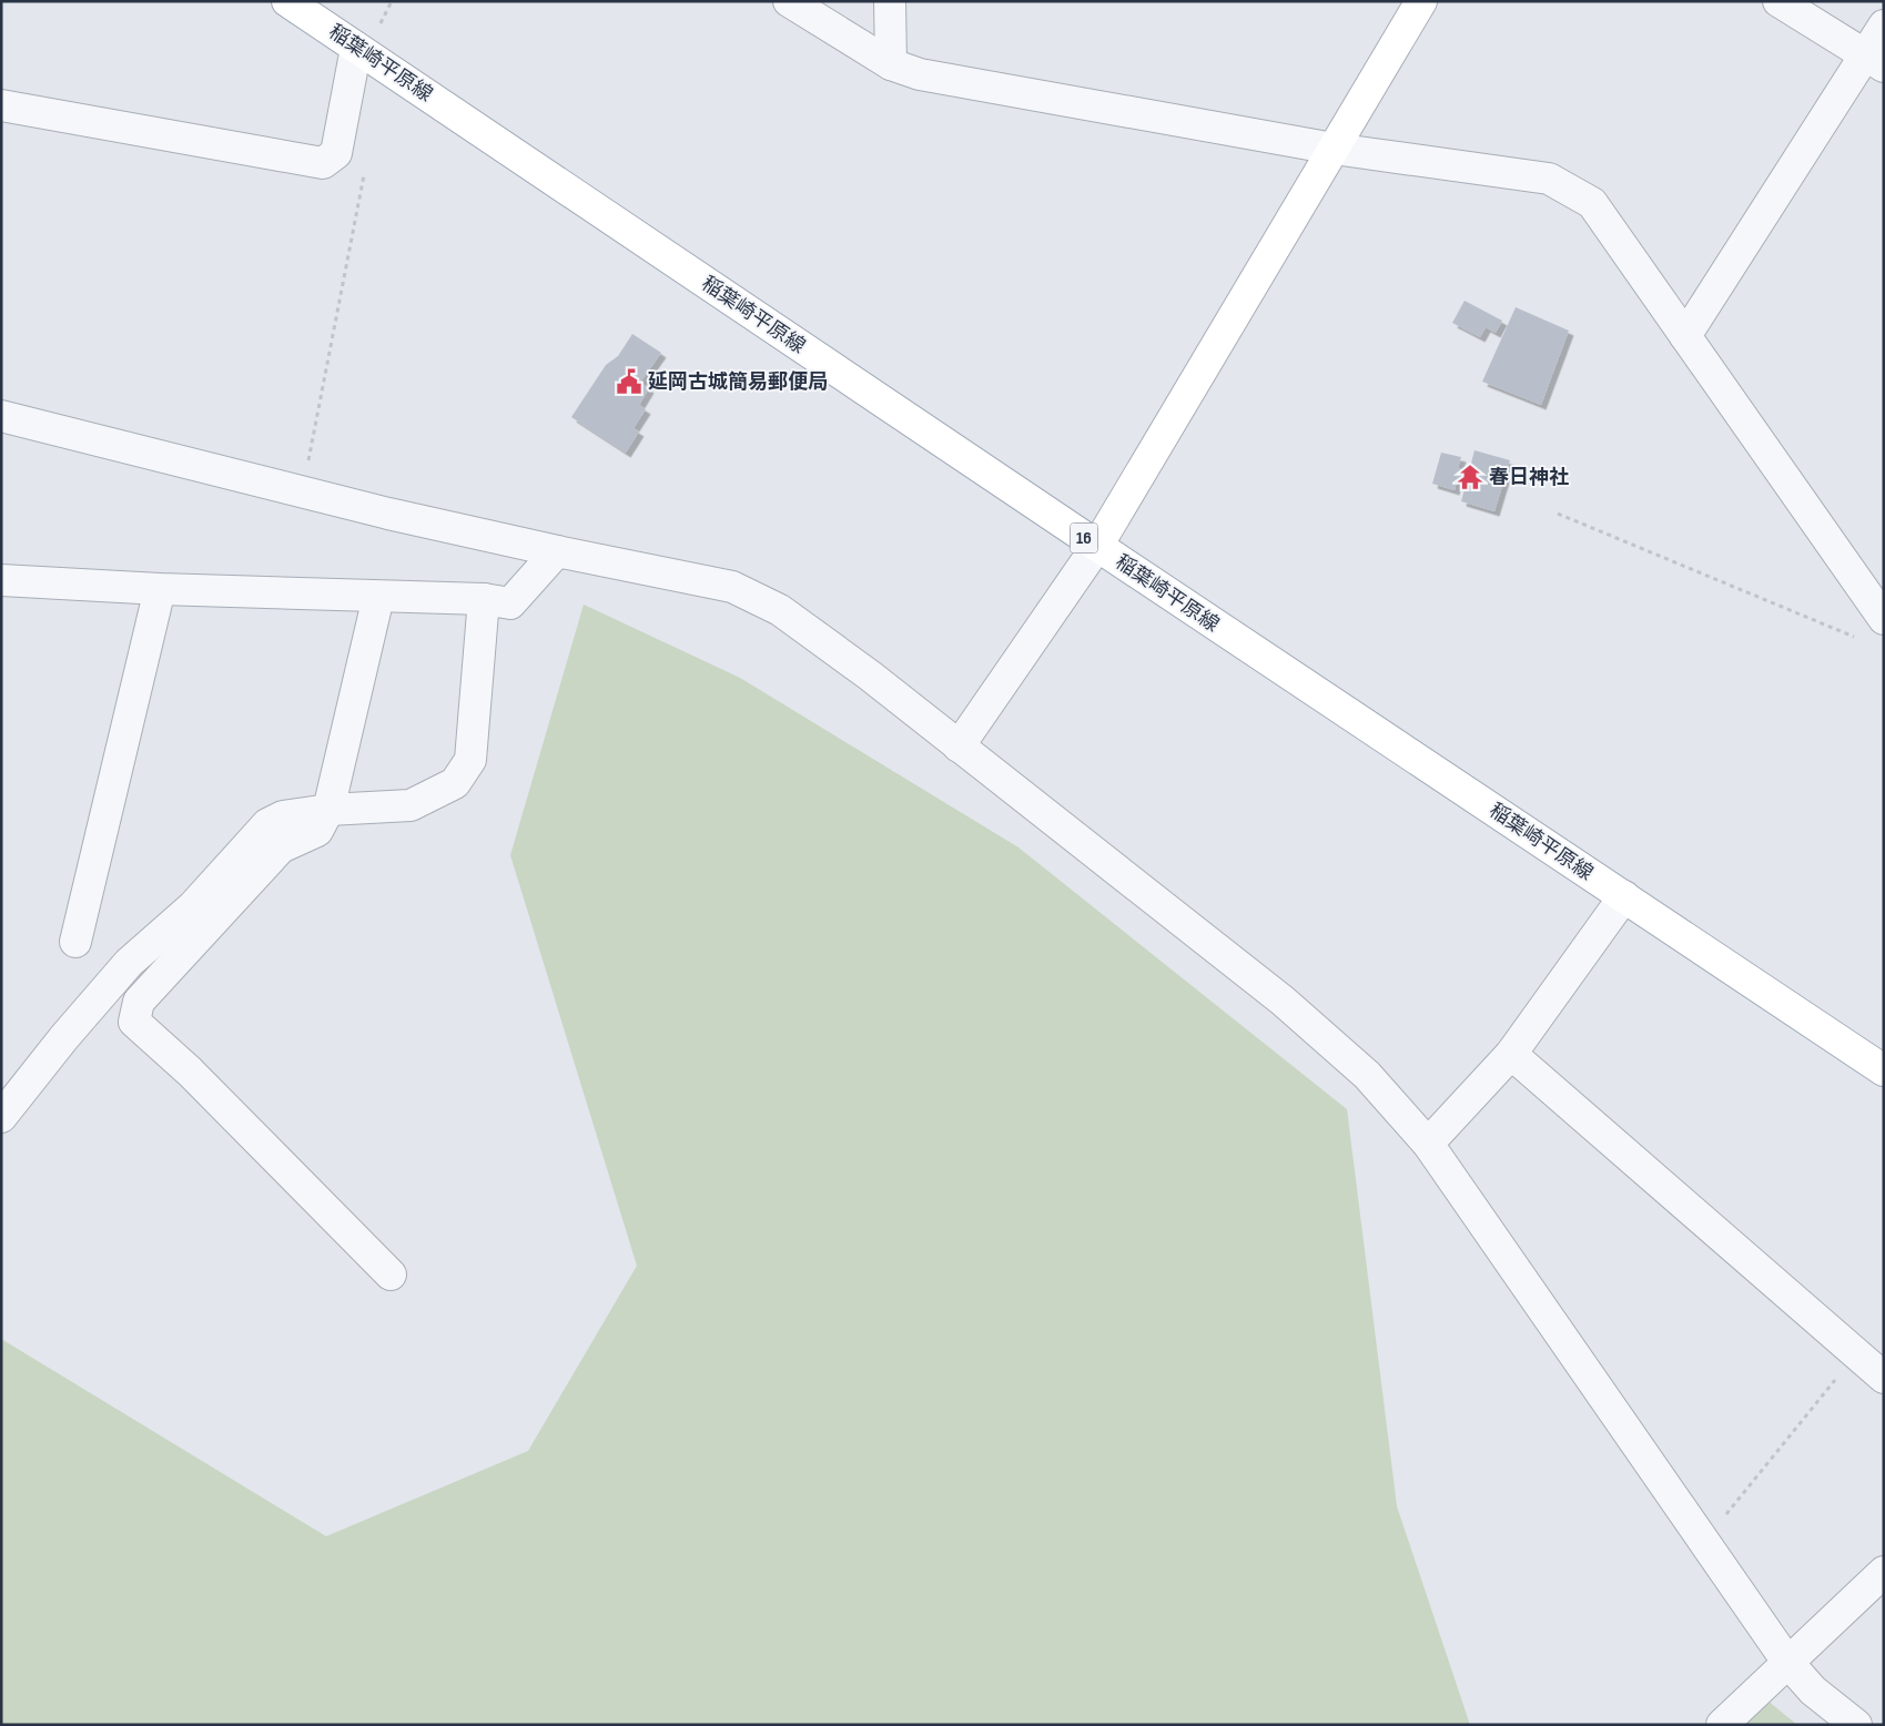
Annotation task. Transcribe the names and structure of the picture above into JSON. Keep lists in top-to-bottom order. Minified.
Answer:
{"streets":{"main road":["稲葉崎平原線","16"]},"places":{"public building":["延岡古城簡易郵便局"],"temple":["春日神社"]}}
